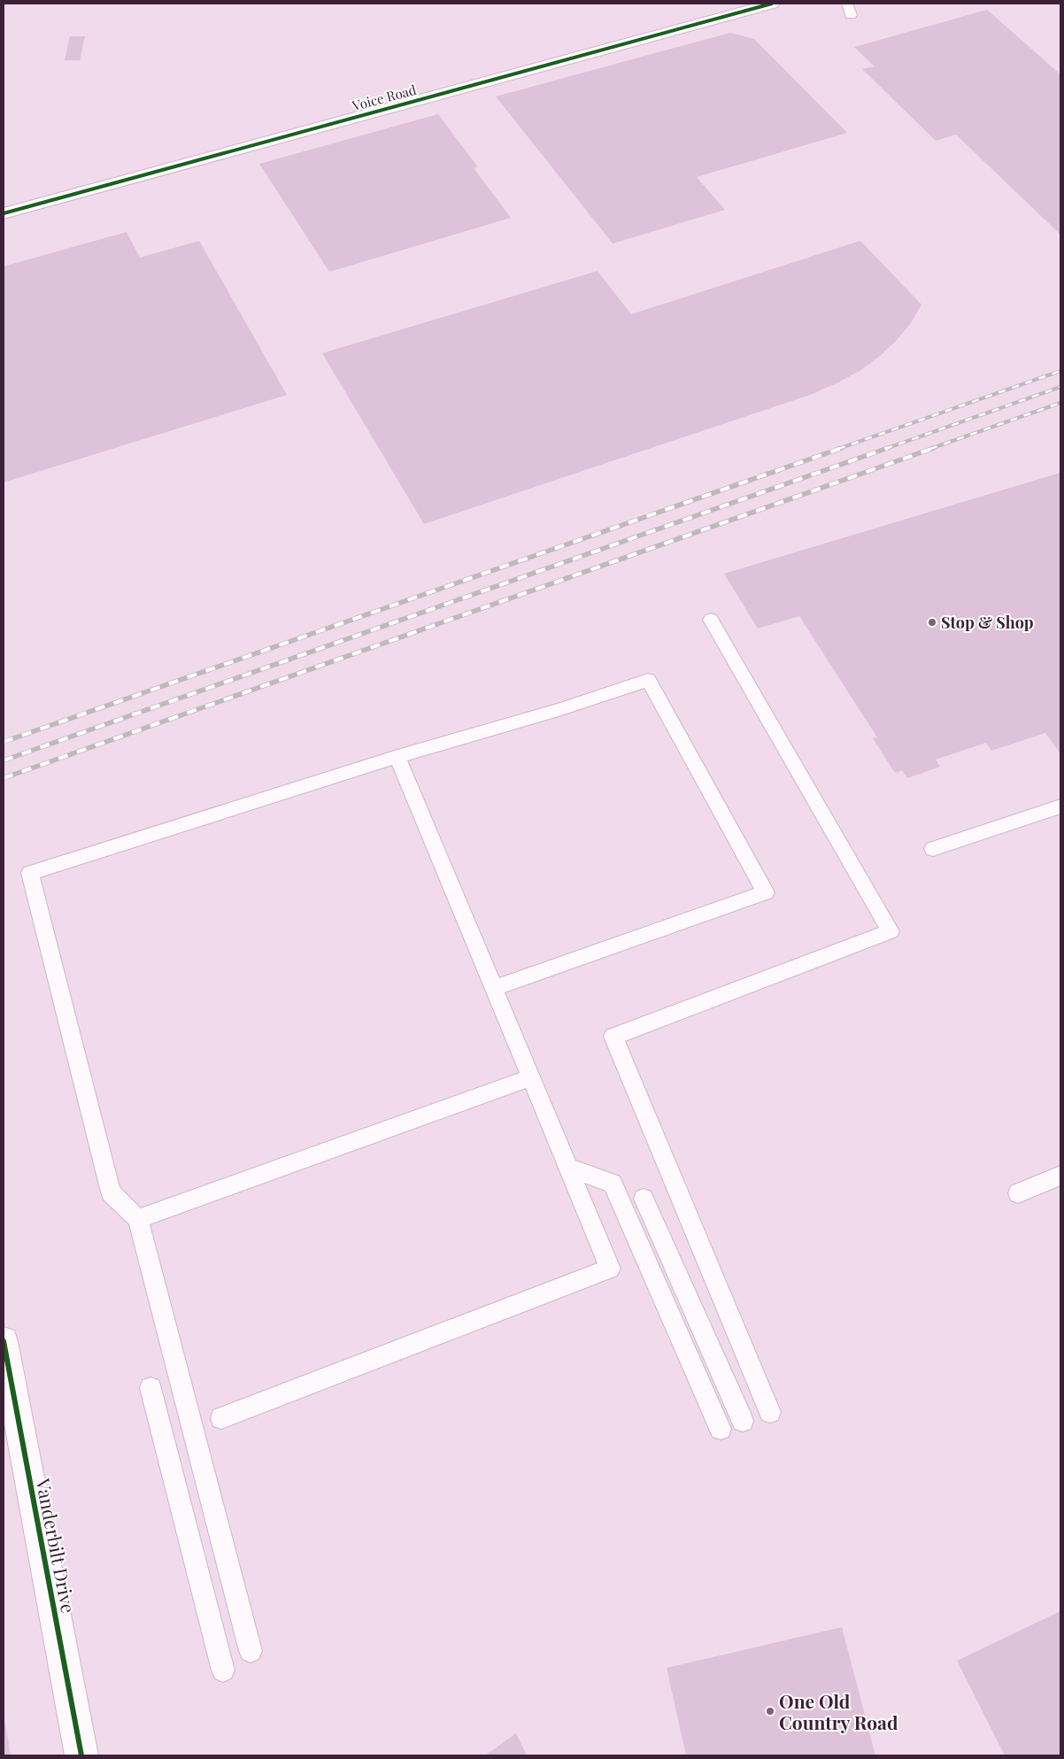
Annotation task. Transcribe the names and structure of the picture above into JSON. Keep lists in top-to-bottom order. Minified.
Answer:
{"streets":{"street":["Voice Road","Vanderbilt Drive"]},"places":["Stop & Shop","One Old Country Road"]}
